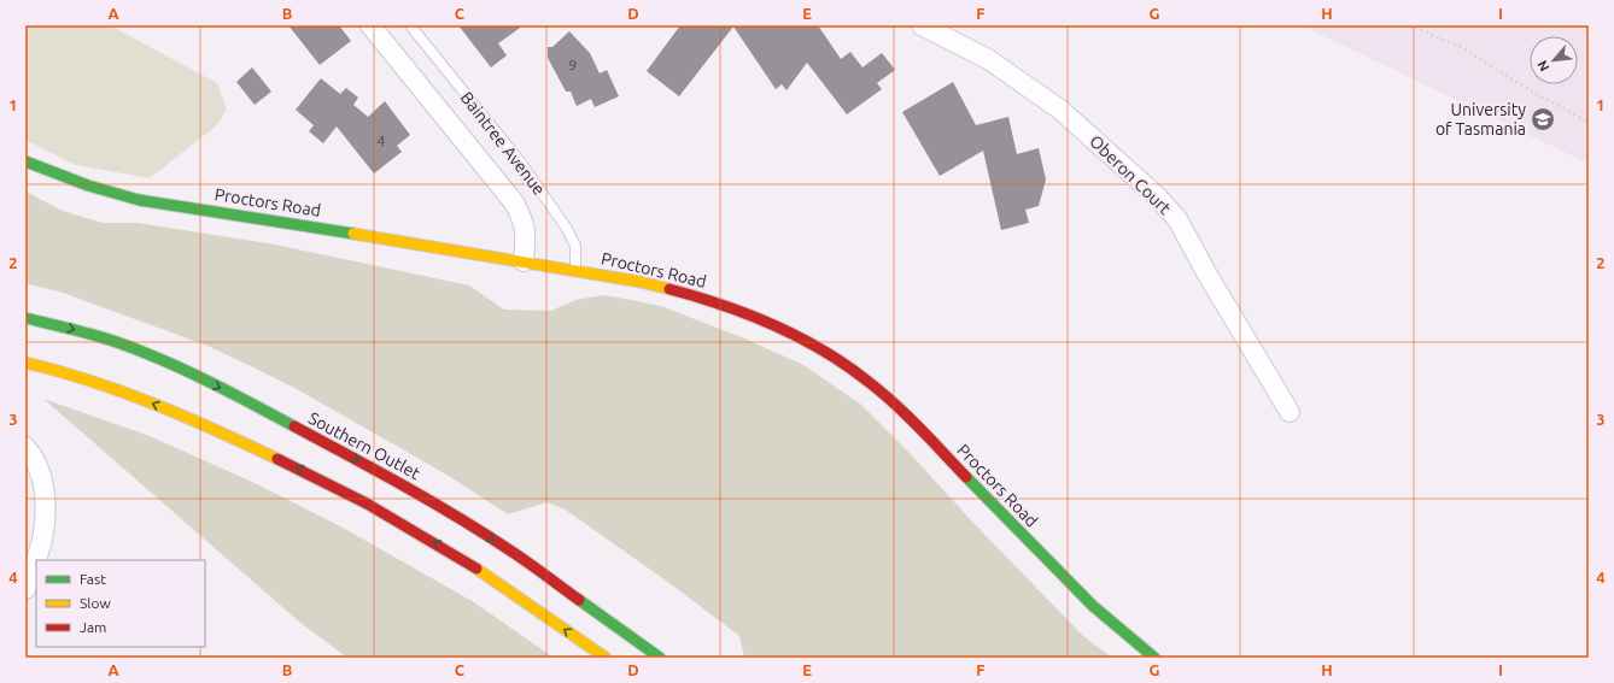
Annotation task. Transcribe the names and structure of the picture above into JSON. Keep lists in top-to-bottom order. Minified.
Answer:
{"streets":{"main road":["Proctors Road","Southern Outlet"],"street":["Baintree Avenue","Oberon Court"]},"crossings":[["Baintree Avenue","Proctors Road"]],"places":{"school or university":["University of Tasmania"]},"house_numbers":["9","4"],"legend":["Fast","Slow","Jam"],"north":"bottom left","grid":{"columns":["A","B","C","D","E","F","G","H","I"],"rows":["1","2","3","4"]}}
